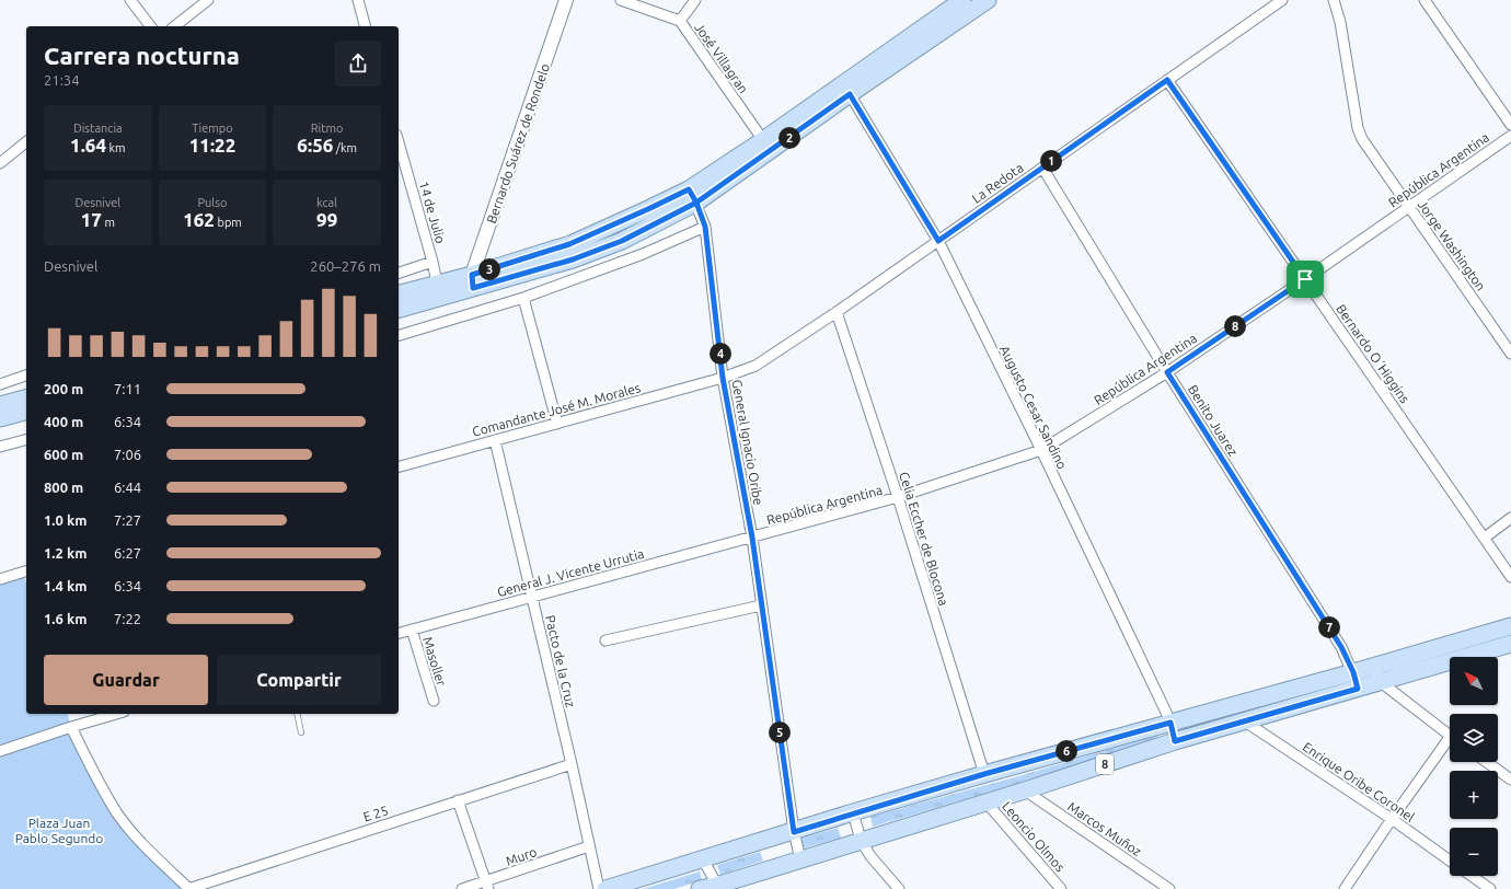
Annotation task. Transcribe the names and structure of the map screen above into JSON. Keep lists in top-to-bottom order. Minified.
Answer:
{"streets":{"main road":["8"],"street":["José Villagran","Bernardo Suárez de Rondelo","República Argentina","La Redota","14 de Julio","Jorge Washington","Bernardo O´Higgins","Augusto Cesar Sandino","Comandante José M. Morales","Benito Juarez","General Ignacio Oribe","Celia Eccher de Blocona","General J. Vicente Urrutia","Masoller","Pacto de la Cruz","Enrique Oribe Coronel","E 25","Marcos Muñoz","Leoncio Olmos","Muro"]},"crossings":[["República Argentina","Jorge Washington"],["República Argentina","Bernardo O´Higgins"],["República Argentina","Augusto Cesar Sandino"],["República Argentina","Benito Juarez"],["República Argentina","General Ignacio Oribe"],["República Argentina","Celia Eccher de Blocona"],["República Argentina","General J. Vicente Urrutia"],["La Redota","Bernardo O´Higgins"],["La Redota","Augusto Cesar Sandino"],["La Redota","Comandante José M. Morales"],["La Redota","Benito Juarez"],["La Redota","General Ignacio Oribe"],["La Redota","Celia Eccher de Blocona"],["Augusto Cesar Sandino","8"],["Comandante José M. Morales","General Ignacio Oribe"],["Comandante José M. Morales","Pacto de la Cruz"],["Benito Juarez","8"],["General Ignacio Oribe","General J. Vicente Urrutia"],["General Ignacio Oribe","8"],["Celia Eccher de Blocona","8"],["General J. Vicente Urrutia","Masoller"],["General J. Vicente Urrutia","Pacto de la Cruz"],["Pacto de la Cruz","E 25"],["Pacto de la Cruz","Muro"],["8","Enrique Oribe Coronel"],["8","Marcos Muñoz"],["8","Leoncio Olmos"]],"parks":["Plaza Juan Pablo Segundo"],"north":"top left","page":{"heading":["Carrera nocturna","21:34"],"stats":[["Distancia","1.64 km"],["Tiempo","11:22"],["Ritmo","6:56 /km"],["Desnivel","17 m"],["Pulso","162 bpm"],["kcal","99"]],"pins":["2","1","3","8","4","7","5","6"],"chart":["Desnivel","260–276 m"],"list":[{"name":"200 m","note":"7:11"},{"name":"400 m","note":"6:34"},{"name":"600 m","note":"7:06"},{"name":"800 m","note":"6:44"},{"name":"1.0 km","note":"7:27"},{"name":"1.2 km","note":"6:27"},{"name":"1.4 km","note":"6:34"},{"name":"1.6 km","note":"7:22"}],"buttons":["Guardar","Compartir"],"map_buttons":["+","−"]}}
